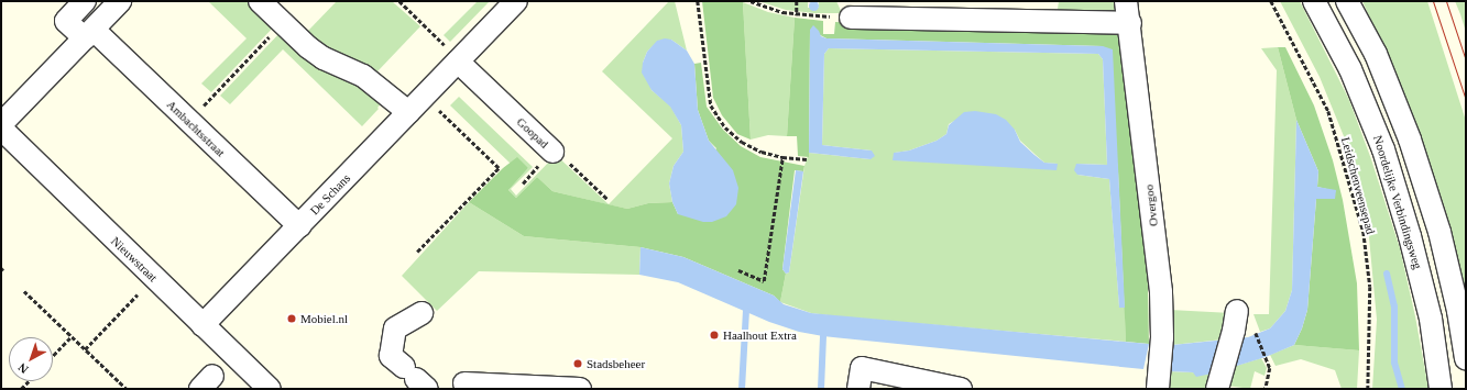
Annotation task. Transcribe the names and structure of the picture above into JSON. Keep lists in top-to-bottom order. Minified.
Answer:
{"streets":{"street":["Ambachtsstraat","Goopad","De Schans","Noordelijke Verbindingsweg","Overgoo","Nieuwstraat"],"path":["Leidschenveensepad"]},"crossings":[["Ambachtsstraat","De Schans"],["Goopad","De Schans"],["De Schans","Nieuwstraat"]],"places":["Mobiel.nl","Haalhout Extra","Stadsbeheer"],"north":"bottom left"}
